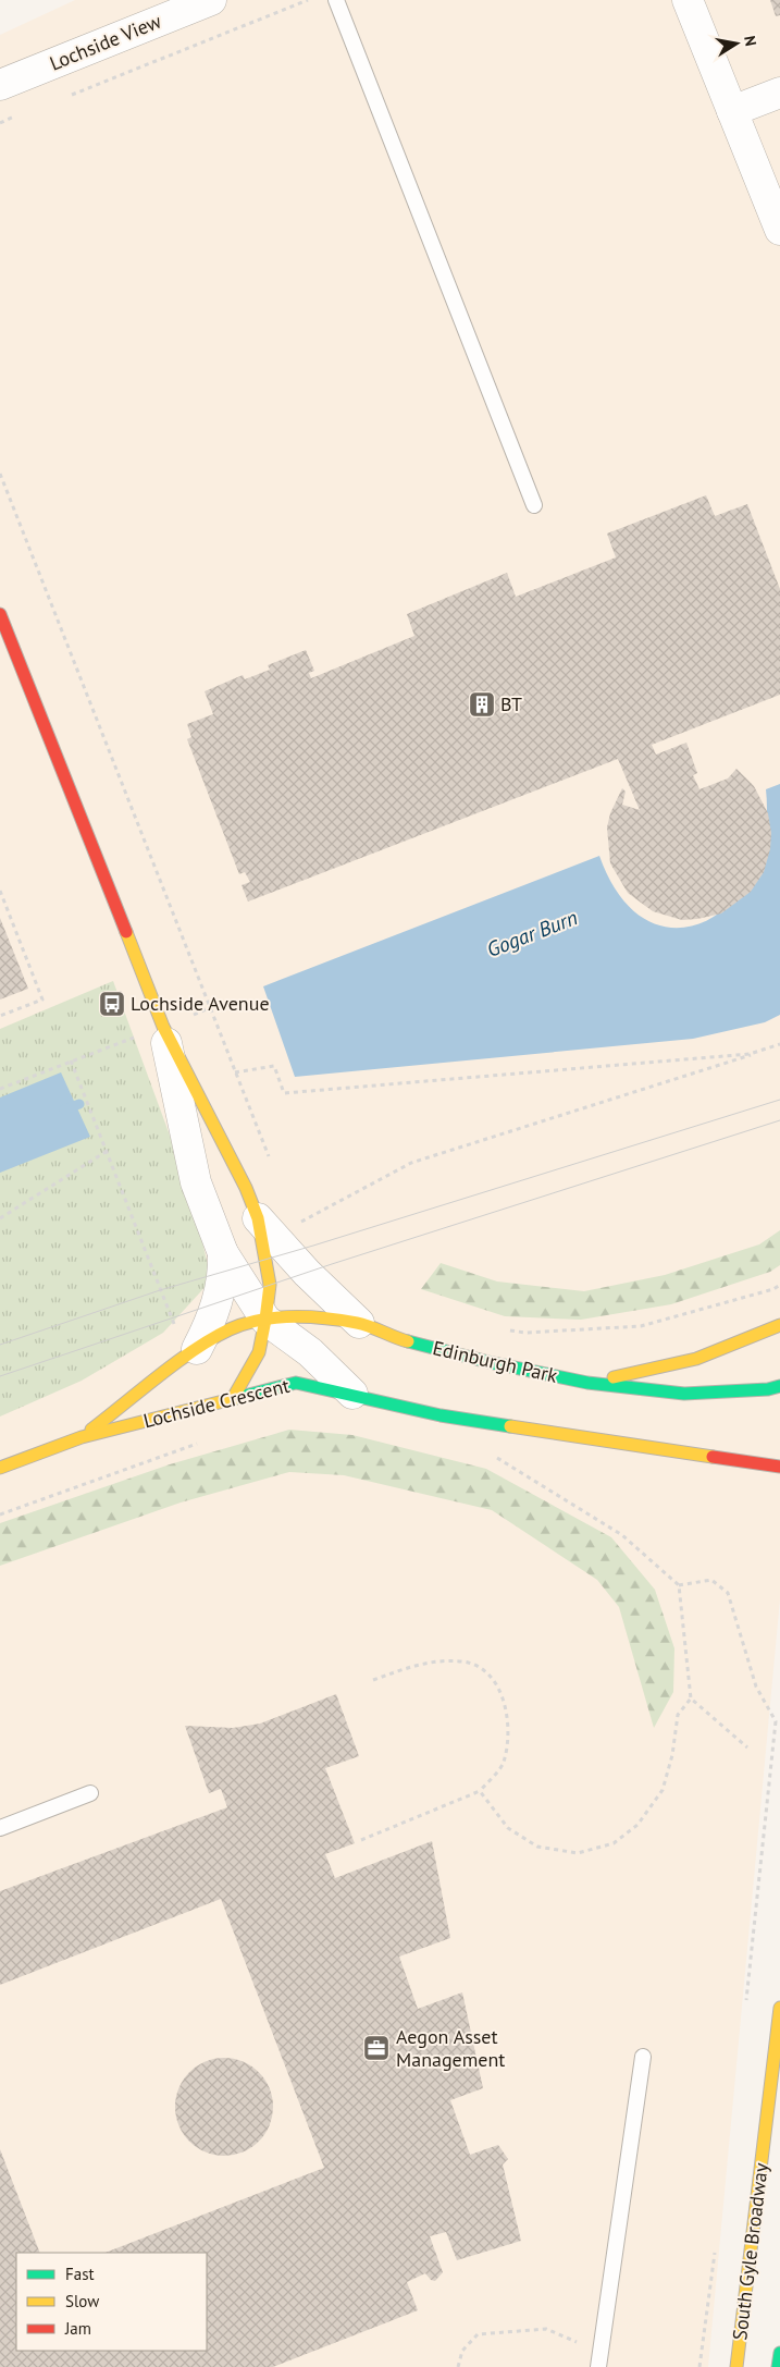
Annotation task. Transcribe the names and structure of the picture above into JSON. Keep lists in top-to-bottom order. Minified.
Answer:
{"streets":{"street":["Lochside View","Edinburgh Park","Lochside Crescent","South Gyle Broadway"]},"crossings":[["Edinburgh Park","Lochside Crescent"]],"water":["Gogar Burn"],"places":{"building":["BT"],"bus stop":["Lochside Avenue"],"office":["Aegon Asset Management"]},"legend":["Fast","Slow","Jam"],"north":"right"}
